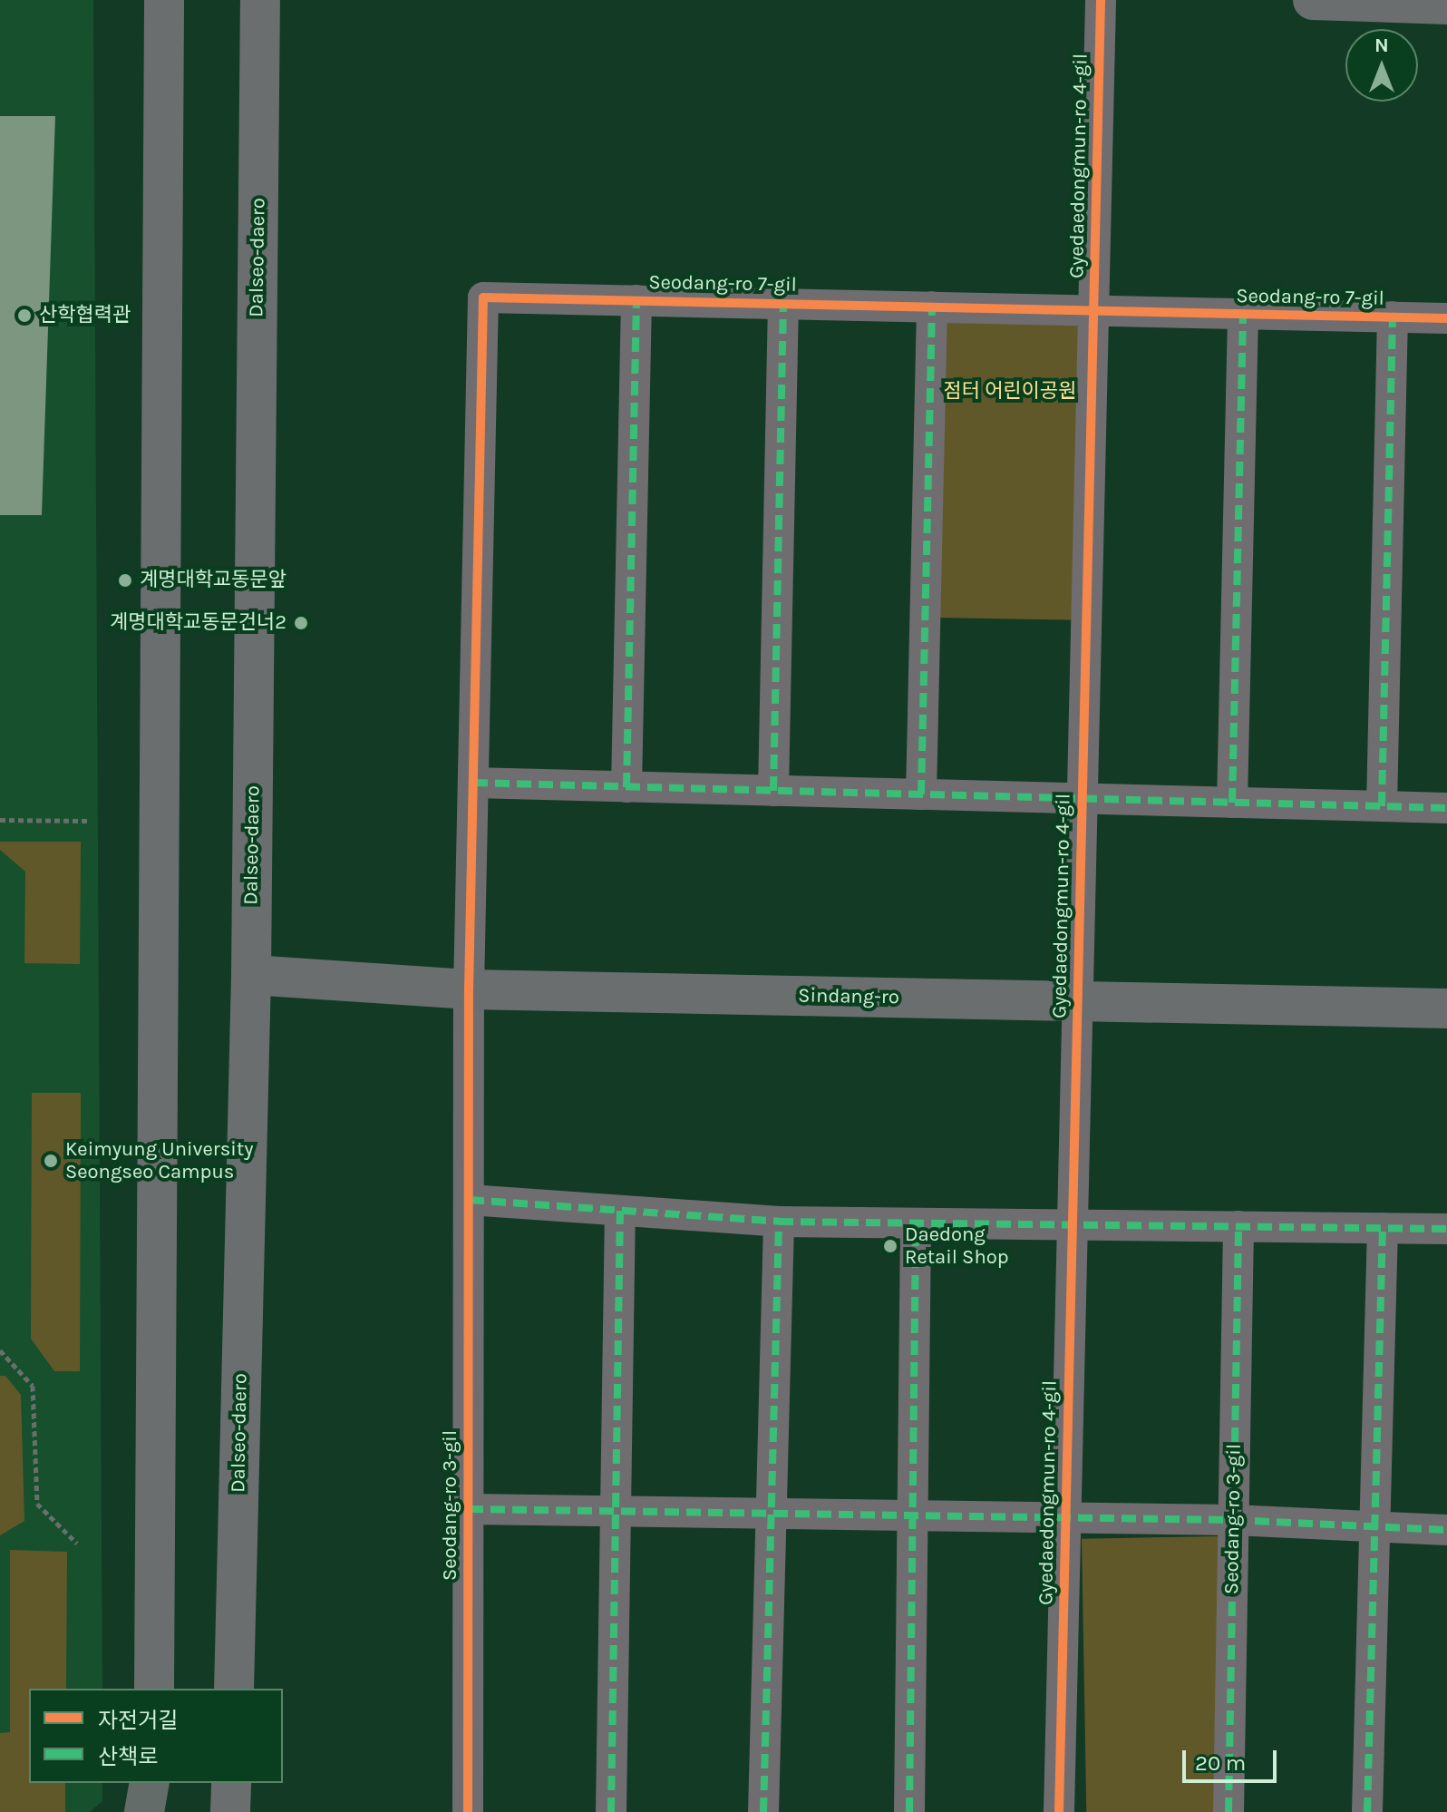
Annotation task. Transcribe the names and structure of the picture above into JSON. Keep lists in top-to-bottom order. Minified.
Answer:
{"streets":{"main road":["Dalseo-daero","Sindang-ro"],"street":["Gyedaedongmun-ro 4-gil","Seodang-ro 7-gil","Seodang-ro 3-gil"]},"crossings":[["Gyedaedongmun-ro 4-gil","Seodang-ro 7-gil"],["Gyedaedongmun-ro 4-gil","Sindang-ro"],["Dalseo-daero","Sindang-ro"],["Seodang-ro 7-gil","Seodang-ro 3-gil"],["Sindang-ro","Seodang-ro 3-gil"]],"parks":["점터 어린이공원"],"places":["산학협력관","계명대학교동문앞","계명대학교동문건너2","Keimyung University Seongseo Campus","Daedong Retail Shop"],"legend":["자전거길","산책로"],"scale_bar":"20 m","north":"top"}
